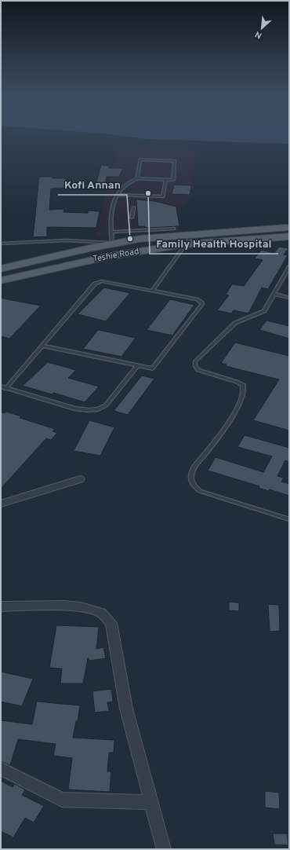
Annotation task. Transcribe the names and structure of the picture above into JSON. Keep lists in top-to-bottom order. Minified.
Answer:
{"streets":{"main road":["Teshie Road"]},"places":["Family Health Hospital","Kofi Annan"],"north":"bottom left"}
